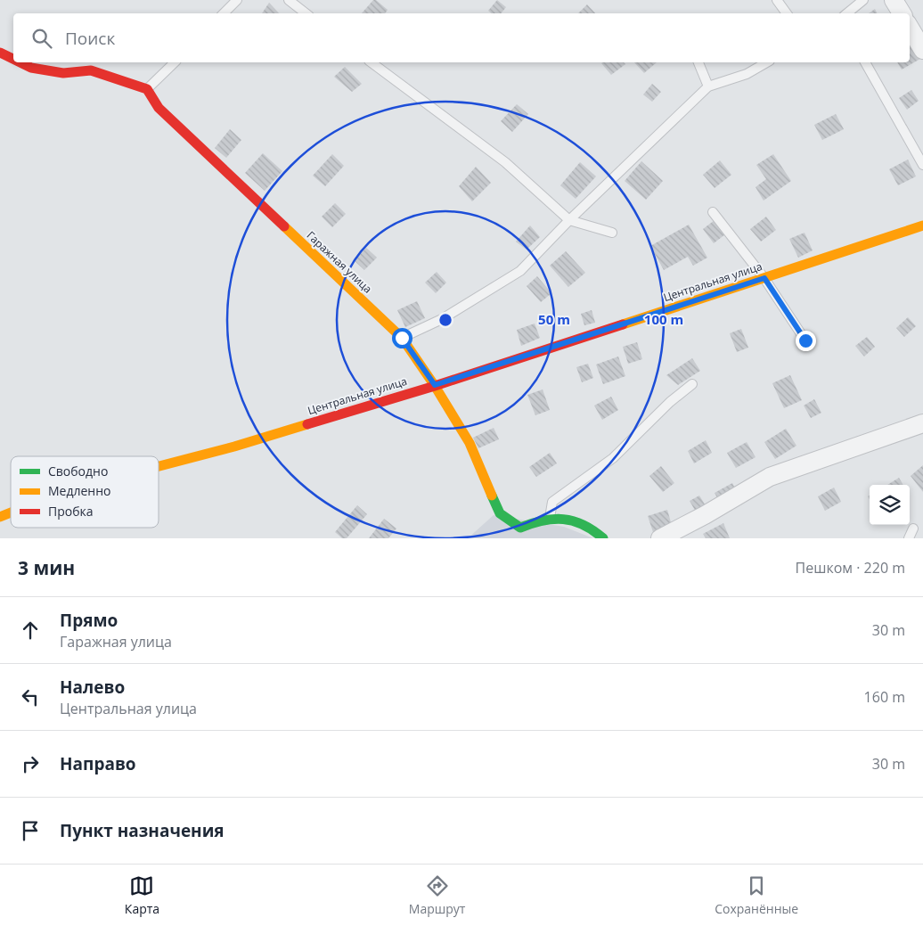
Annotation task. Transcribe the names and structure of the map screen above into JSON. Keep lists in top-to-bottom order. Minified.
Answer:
{"streets":{"street":["Гаражная улица","Центральная улица"]},"crossings":[["Гаражная улица","Центральная улица"]],"legend":["Свободно","Медленно","Пробка"],"page":{"search":"Поиск","heading":["3 мин","Пешком · 220 m"],"list":[["Прямо","Гаражная улица","30 m"],["Налево","Центральная улица","160 m"],["Направо","30 m"],"Пункт назначения"],"nav":["Карта","Маршрут","Сохранённые"]},"rings":["50 m","100 m"]}
